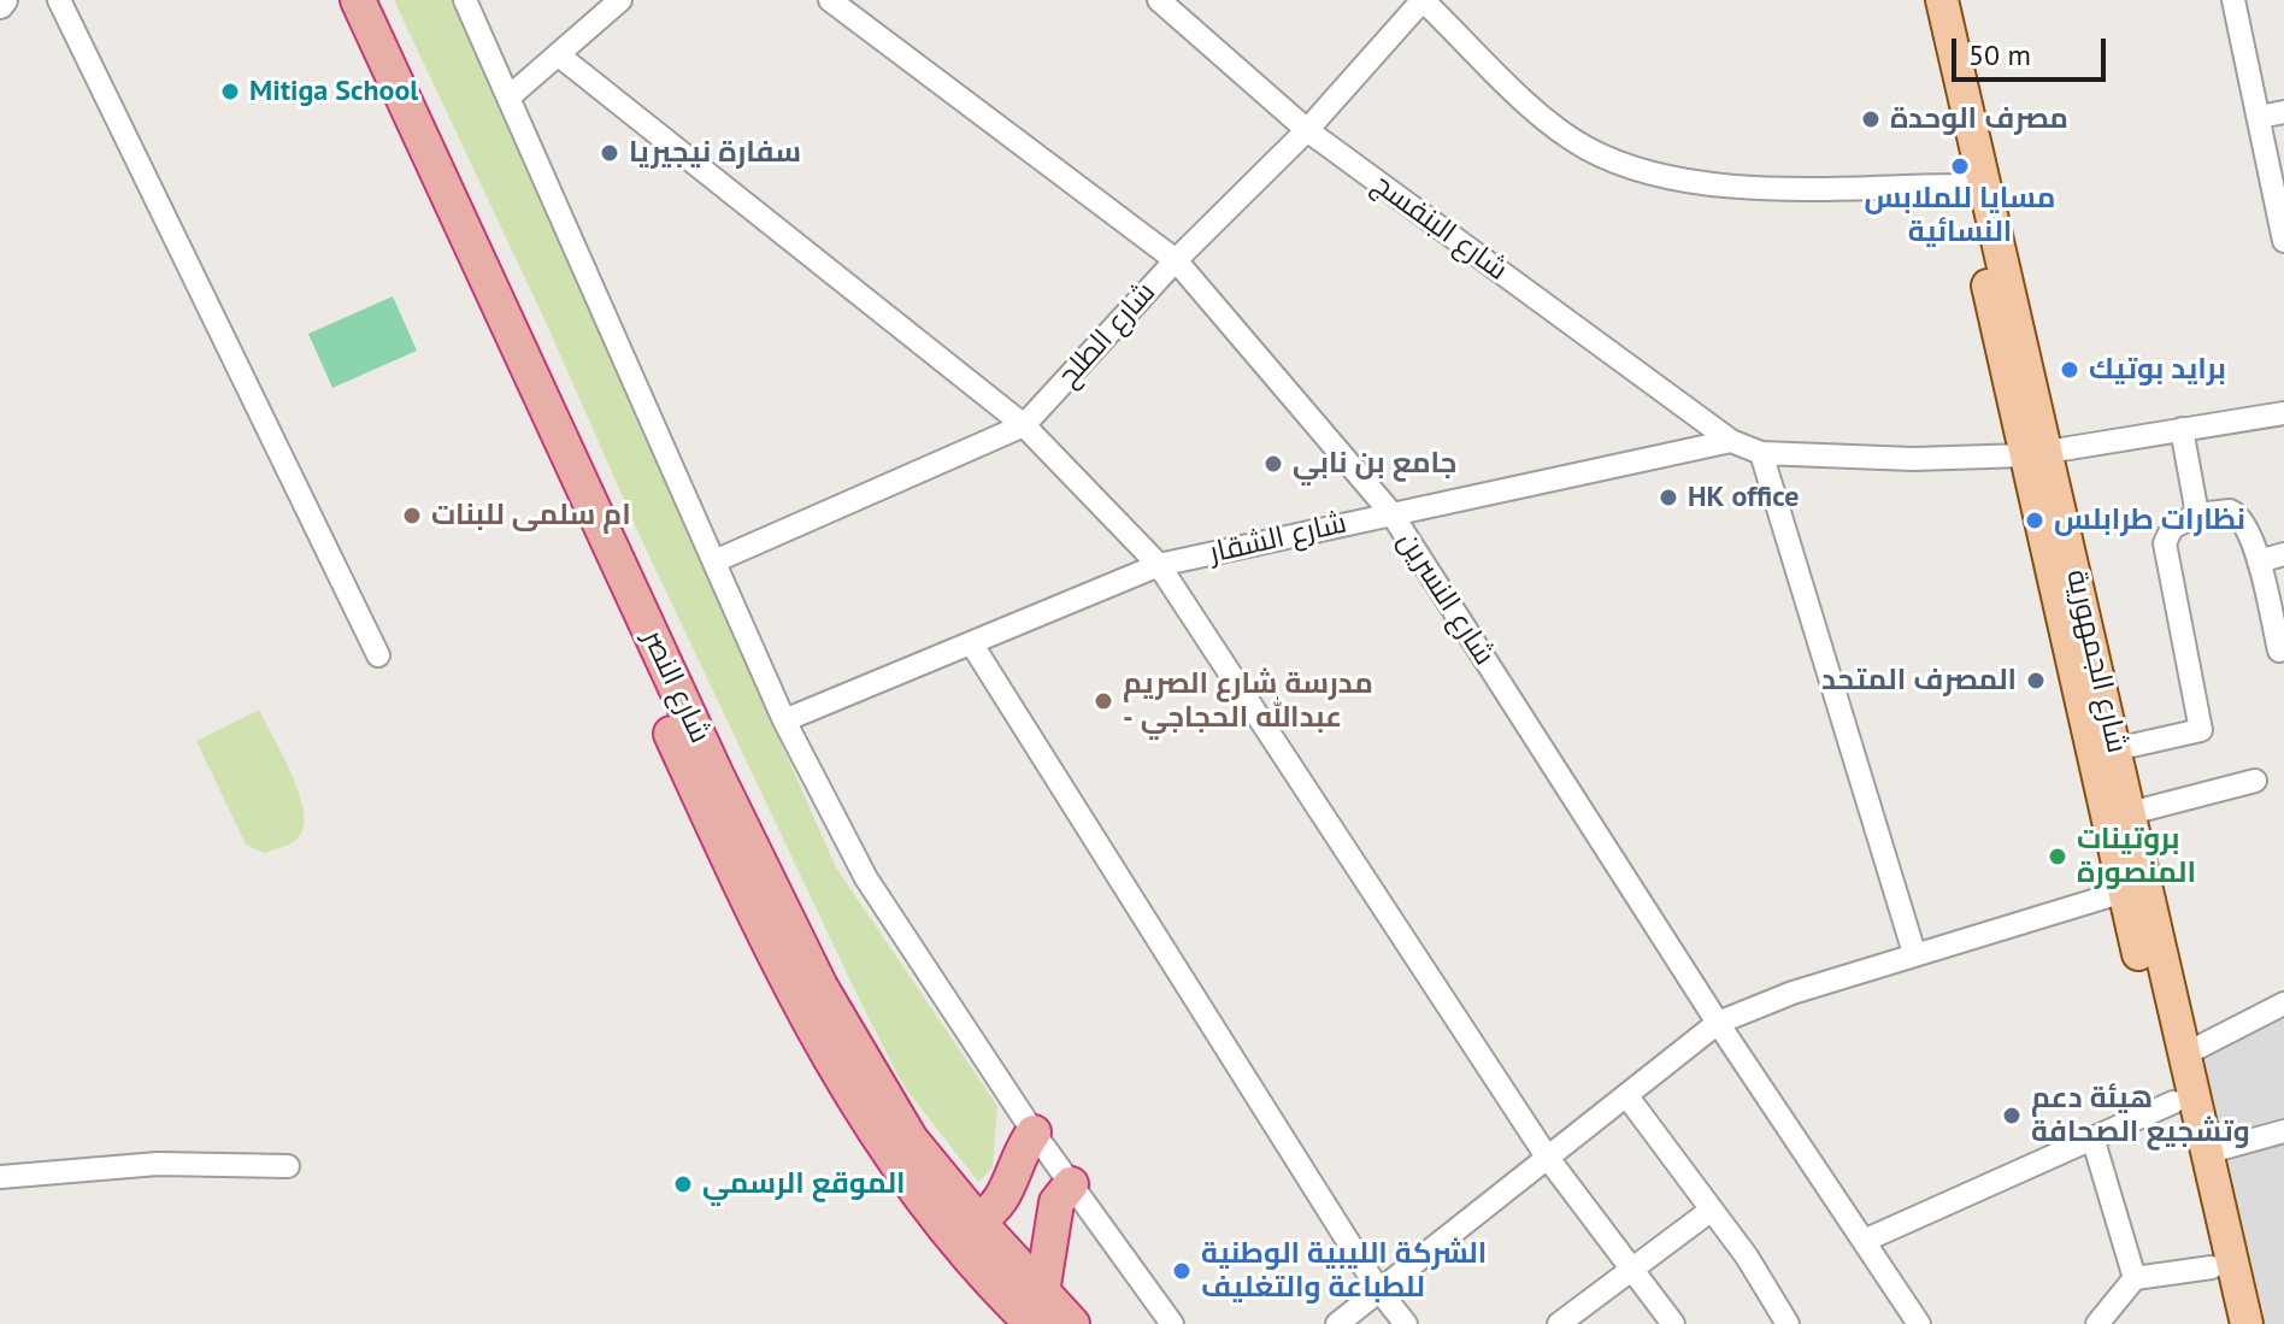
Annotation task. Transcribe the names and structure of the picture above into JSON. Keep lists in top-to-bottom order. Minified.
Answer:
{"streets":{"highway":["شارع النصر"],"main road":["شارع الجمهورية"],"street":["شارع البنفسج","شارع الطلح","شارع الشقار","شارع النسرين"]},"crossings":[["شارع البنفسج","شارع الطلح"],["شارع البنفسج","شارع الشقار"],["شارع الطلح","شارع النسرين"],["شارع الشقار","شارع النسرين"]],"places":["Mitiga School","مصرف الوحدة","سفارة نيجيريا","مسايا للملابس النسائية","برايد بوتيك","جامع بن نابي","HK office","ام سلمى للبنات","نظارات طرابلس","المصرف المتحد","مدرسة شارع الصريم - عبدالله الحجاجي","بروتينات المنصورة","هيئة دعم وتشجيع الصحافة","الموقع الرسمي","الشركة الليبية الوطنية للطباعة والتغليف"],"scale_bar":"50 m"}
